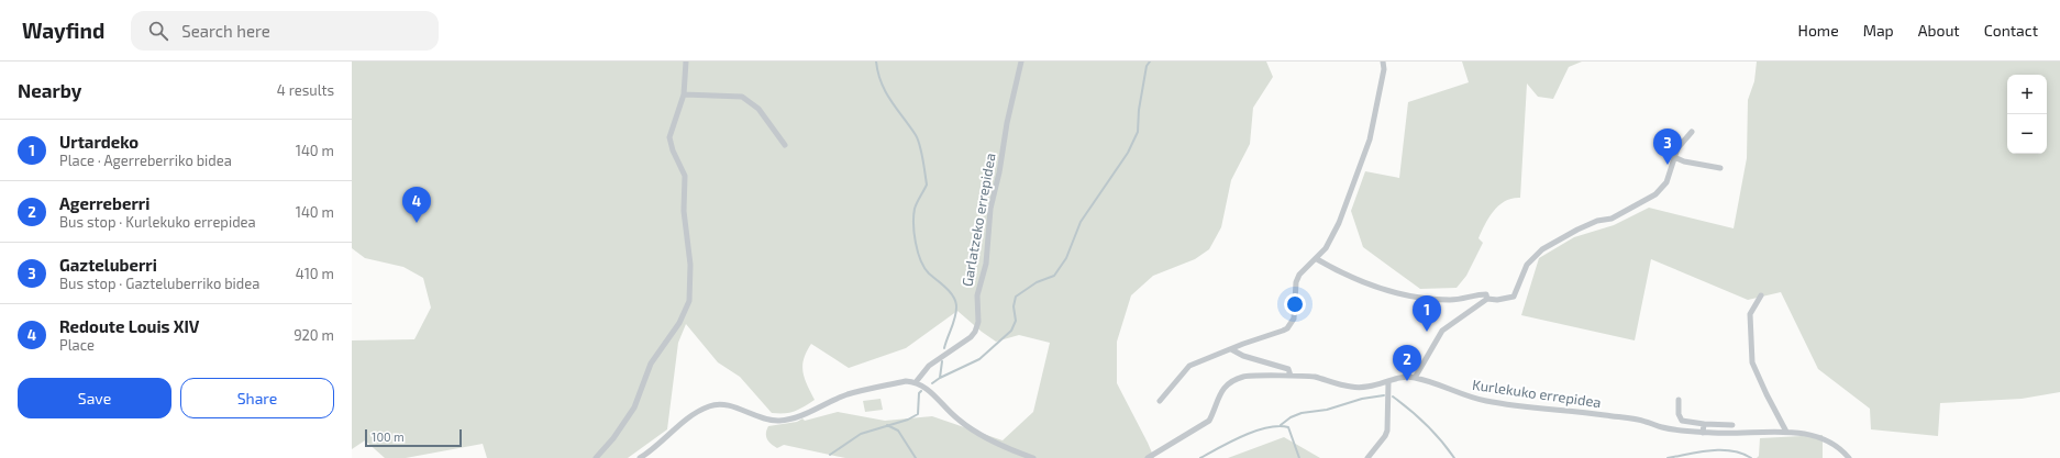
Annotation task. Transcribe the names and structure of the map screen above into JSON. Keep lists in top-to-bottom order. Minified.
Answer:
{"streets":{"street":["Garlatzeko errepidea","Kurlekuko errepidea"]},"scale_bar":"100 m","page":{"header":"Wayfind","search":"Search here","nav":["Home","Map","About","Contact"],"heading":["Nearby","4 results"],"map_buttons":["+","−"],"list":[{"mark":"1","name":"Urtardeko","note":"Place · Agerreberriko bidea","value":"140 m"},{"mark":"2","name":"Agerreberri","note":"Bus stop · Kurlekuko errepidea","value":"140 m"},{"mark":"3","name":"Gazteluberri","note":"Bus stop · Gazteluberriko bidea","value":"410 m"},{"mark":"4","name":"Redoute Louis XIV","note":"Place","value":"920 m"}],"pins":["3","4","1","2"],"buttons":["Save","Share"],"scale":"100 m"}}
